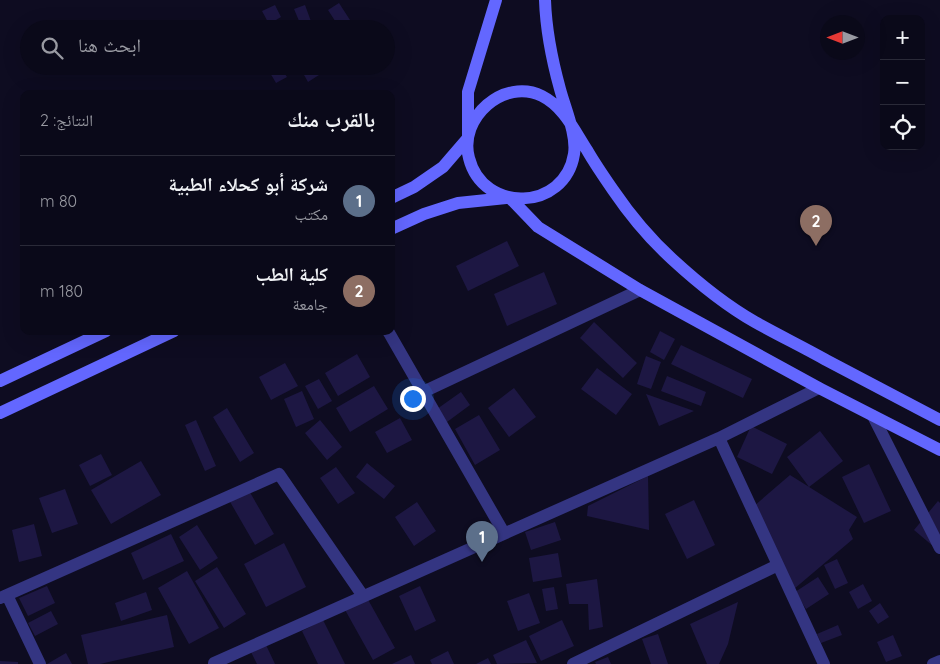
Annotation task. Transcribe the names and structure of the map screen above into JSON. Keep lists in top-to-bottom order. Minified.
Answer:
{"north":"left","page":{"map_buttons":["+","−"],"search":"ابحث هنا","heading":["بالقرب منك","النتائج: 2"],"list":[{"mark":"1","name":"شركة أبو كحلاء الطبية","note":"مكتب","value":"80 m"},{"mark":"2","name":"كلية الطب","note":"جامعة","value":"180 m"}],"pins":["2","1"]}}
